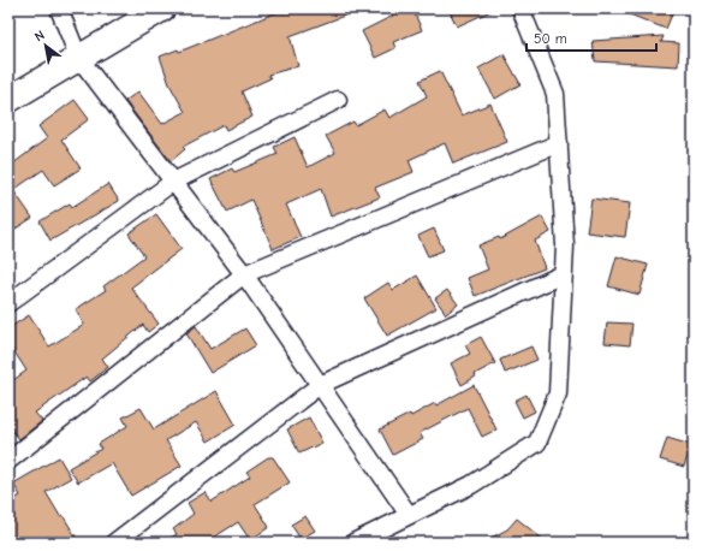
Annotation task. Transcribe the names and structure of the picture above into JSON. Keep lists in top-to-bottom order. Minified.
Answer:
{"scale_bar":"50 m","north":"top left"}
